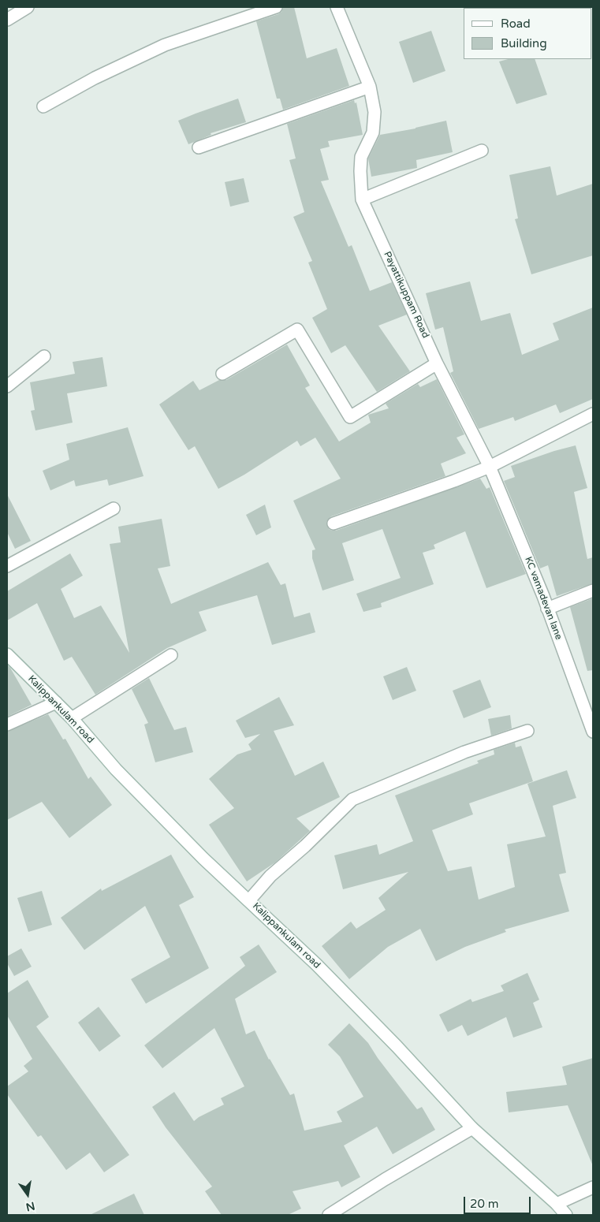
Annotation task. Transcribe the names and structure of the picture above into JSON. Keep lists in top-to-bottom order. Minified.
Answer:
{"streets":{"street":["Payattikuppam Road","KC vamadevan lane","Kalippankulam road"]},"crossings":[["Payattikuppam Road","KC vamadevan lane"]],"legend":["Road","Building"],"scale_bar":"20 m","north":"bottom"}
